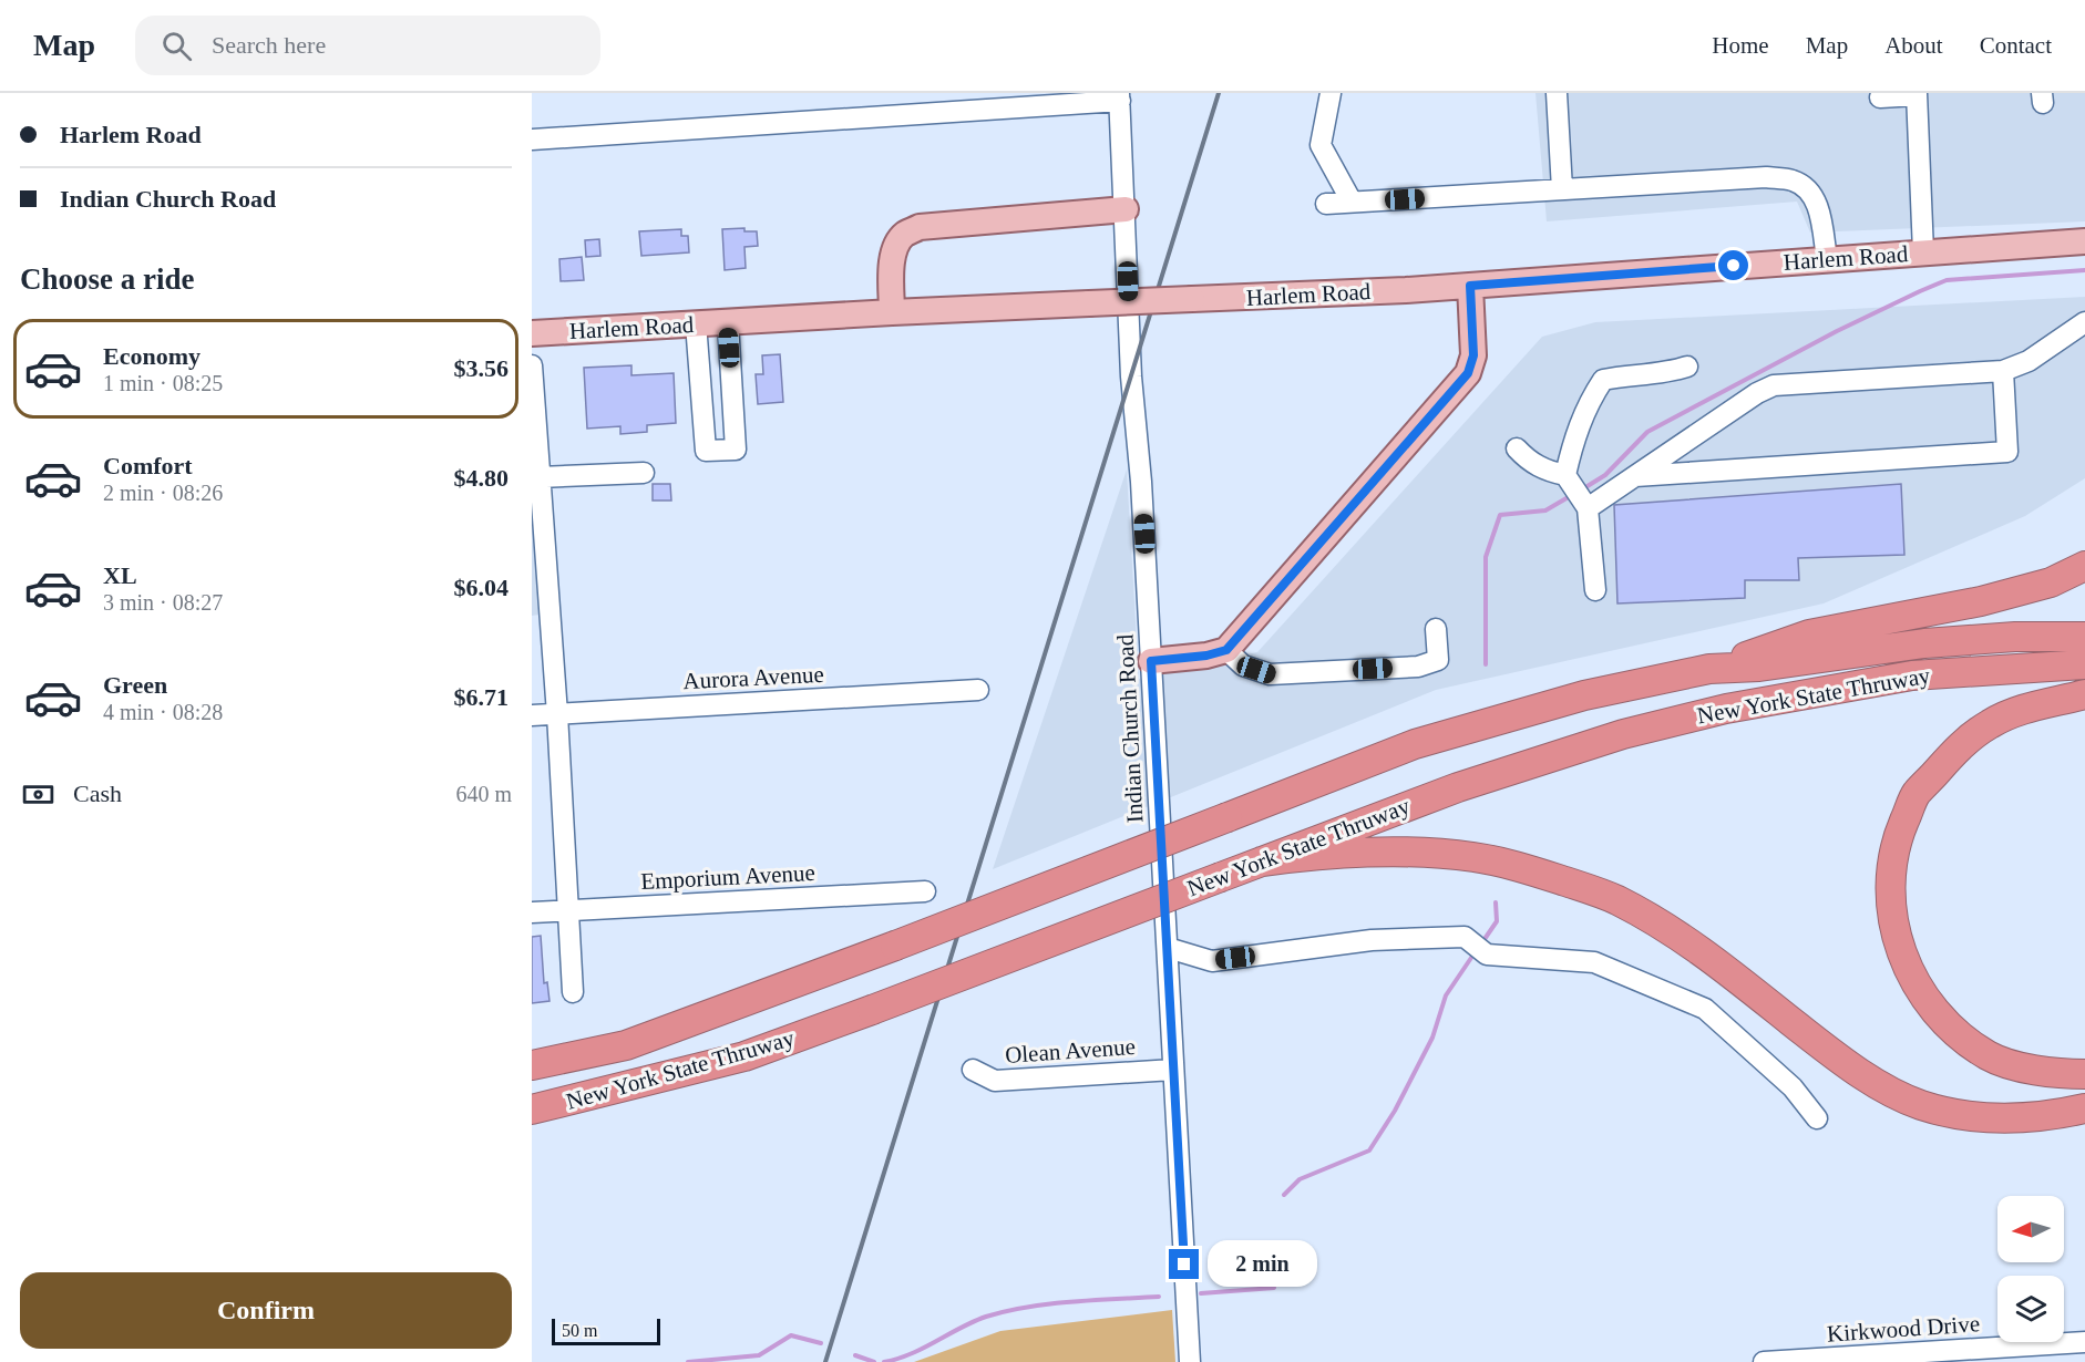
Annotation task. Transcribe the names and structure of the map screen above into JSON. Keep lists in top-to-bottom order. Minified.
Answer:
{"streets":{"highway":["New York State Thruway"],"main road":["Harlem Road"],"street":["Aurora Avenue","Indian Church Road","Emporium Avenue","Olean Avenue","Kirkwood Drive"]},"crossings":[["Indian Church Road","Olean Avenue"]],"scale_bar":"50 m","north":"left","page":{"header":"Map","search":"Search here","nav":["Home","Map","About","Contact"],"banner":["Harlem Road","Indian Church Road"],"heading":"Choose a ride","list":[{"name":"Economy","note":"1 min · 08:25","value":"$3.56"},{"name":"Comfort","note":"2 min · 08:26","value":"$4.80"},{"name":"XL","note":"3 min · 08:27","value":"$6.04"},{"name":"Green","note":"4 min · 08:28","value":"$6.71"}],"pay":["Cash","640 m"],"bubble":"2 min","buttons":"Confirm","scale":"50 m"}}
